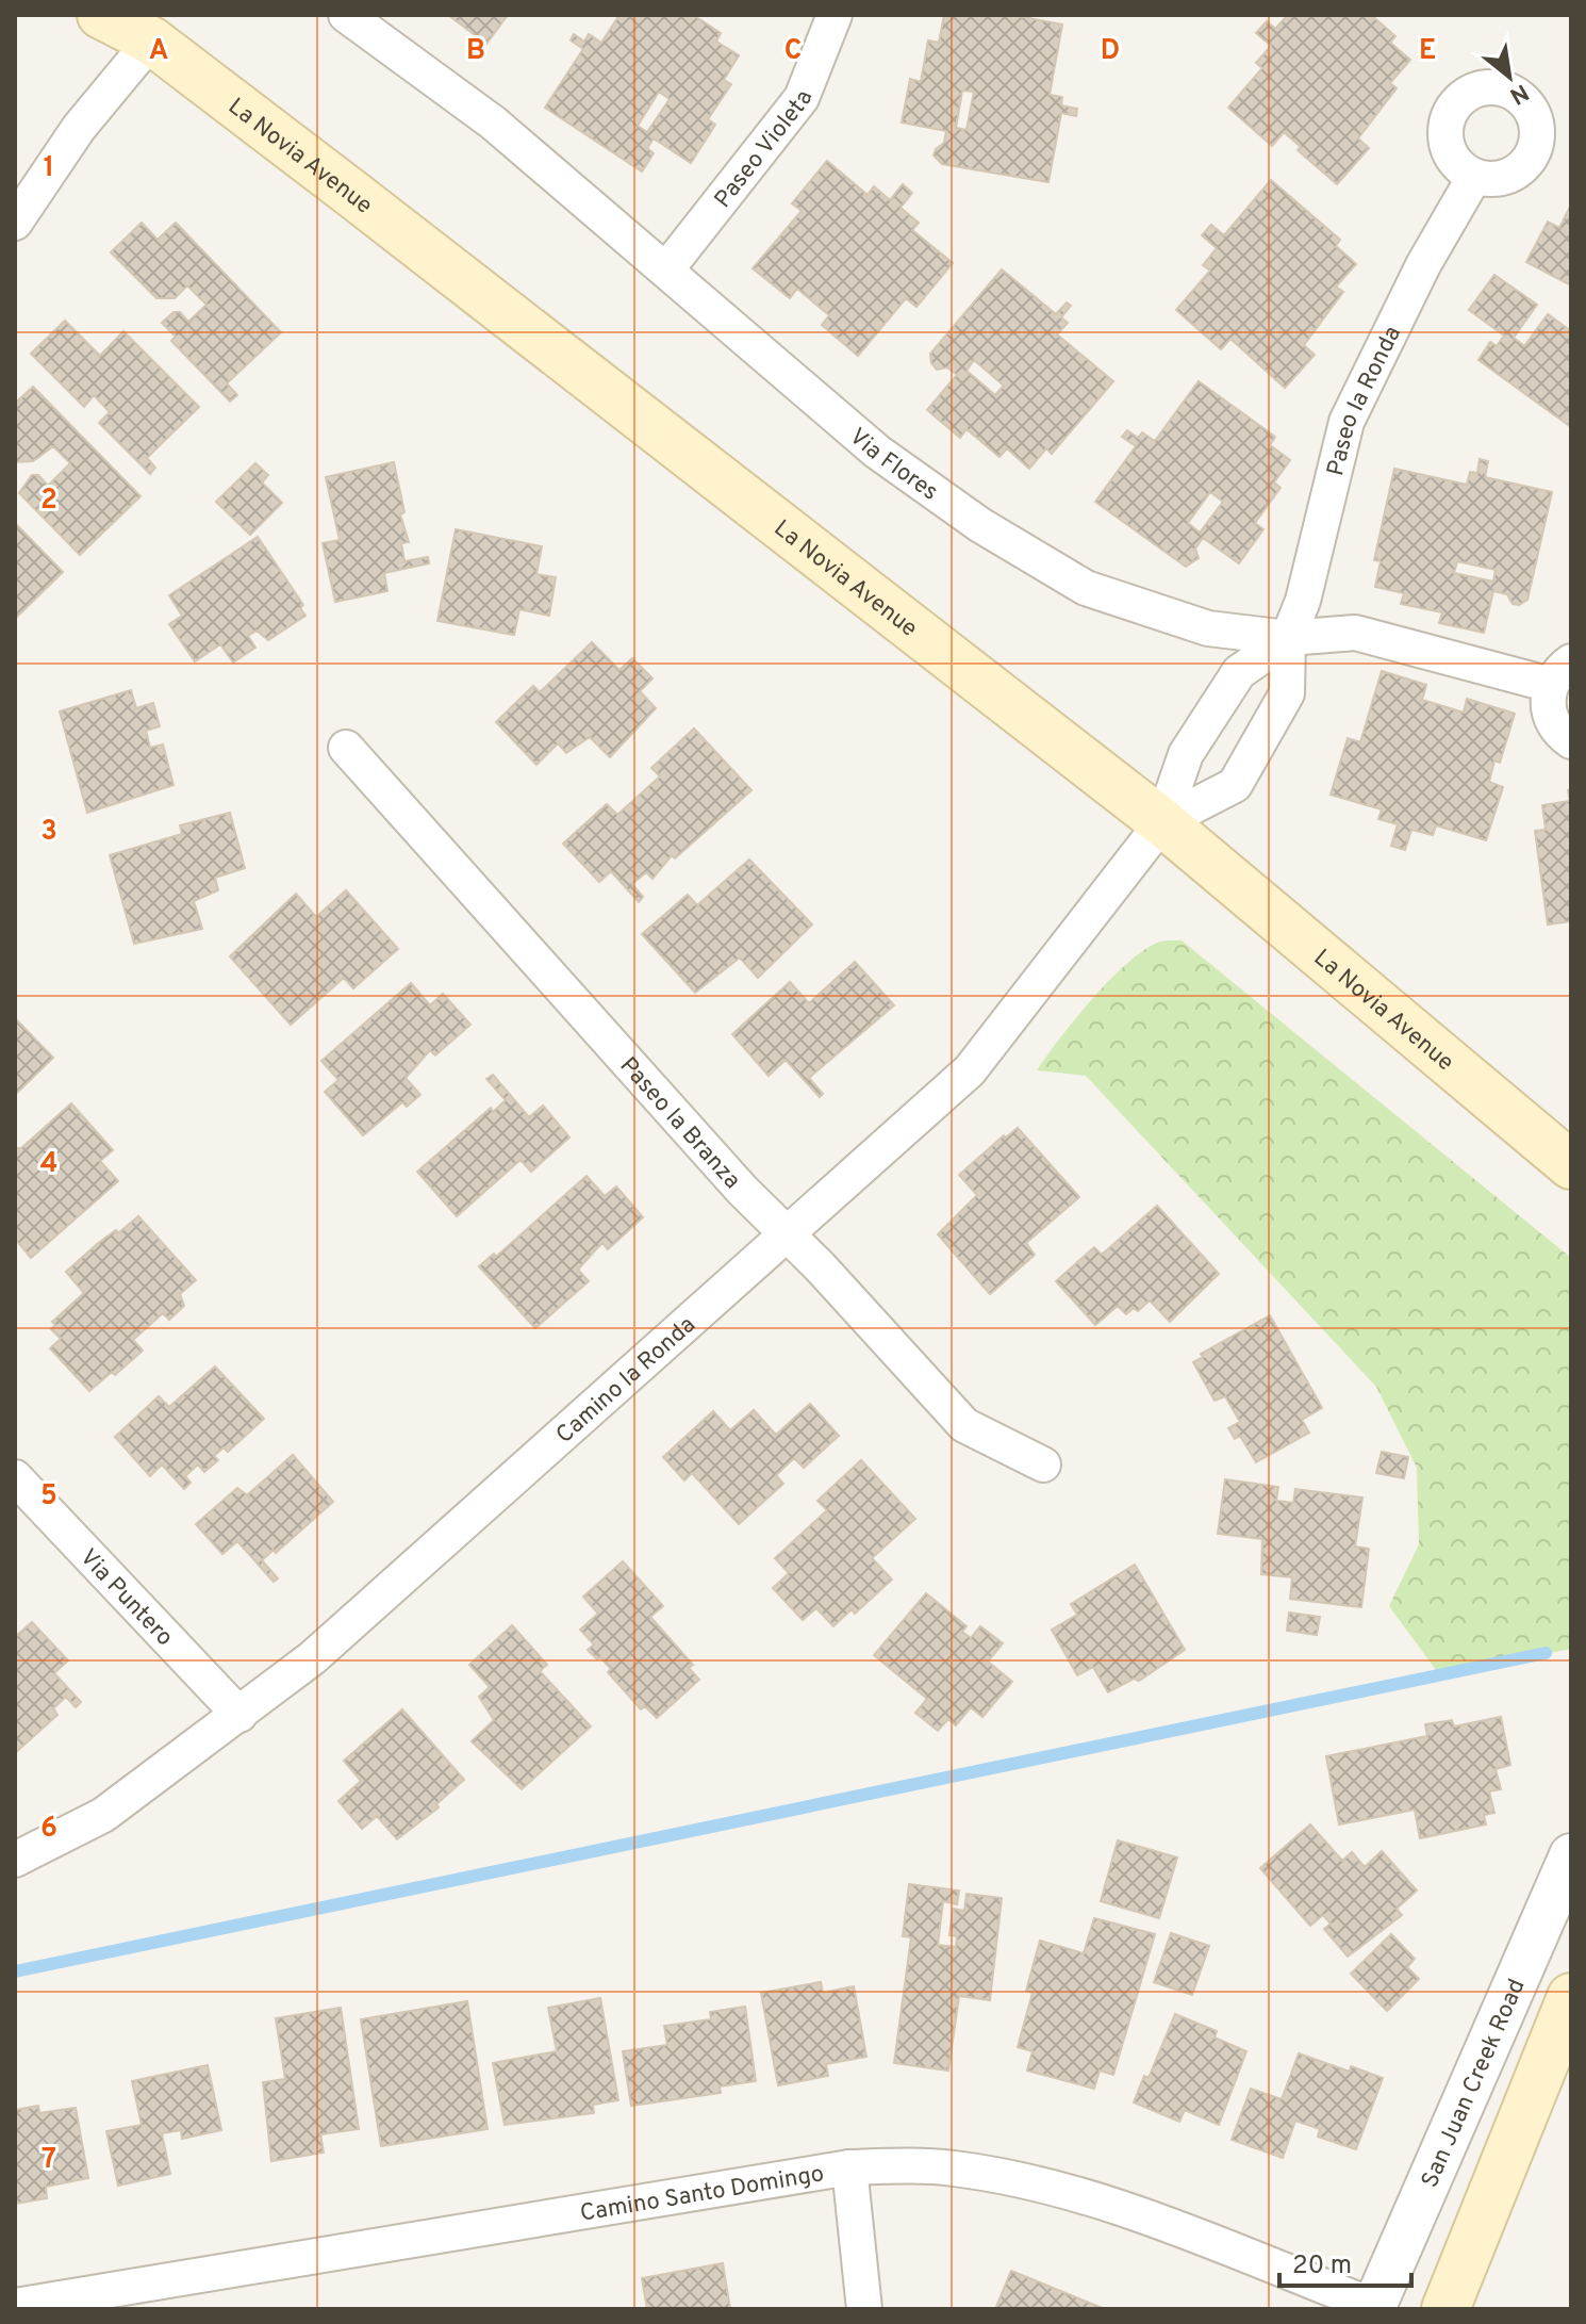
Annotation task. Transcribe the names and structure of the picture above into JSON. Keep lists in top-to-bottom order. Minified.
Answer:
{"streets":{"main road":["La Novia Avenue"],"street":["Paseo Violeta","Paseo la Ronda","Via Flores","Paseo la Branza","Camino la Ronda","Via Puntero","San Juan Creek Road","Camino Santo Domingo"]},"crossings":[["Paseo Violeta","Via Flores"],["La Novia Avenue","Camino la Ronda"],["Paseo la Ronda","Via Flores"],["Paseo la Ronda","Camino la Ronda"],["Via Flores","Camino la Ronda"],["Paseo la Branza","Camino la Ronda"],["Camino la Ronda","Via Puntero"],["San Juan Creek Road","Camino Santo Domingo"]],"scale_bar":"20 m","north":"bottom right","grid":{"columns":["A","B","C","D","E"],"rows":["1","2","3","4","5","6","7"]}}
